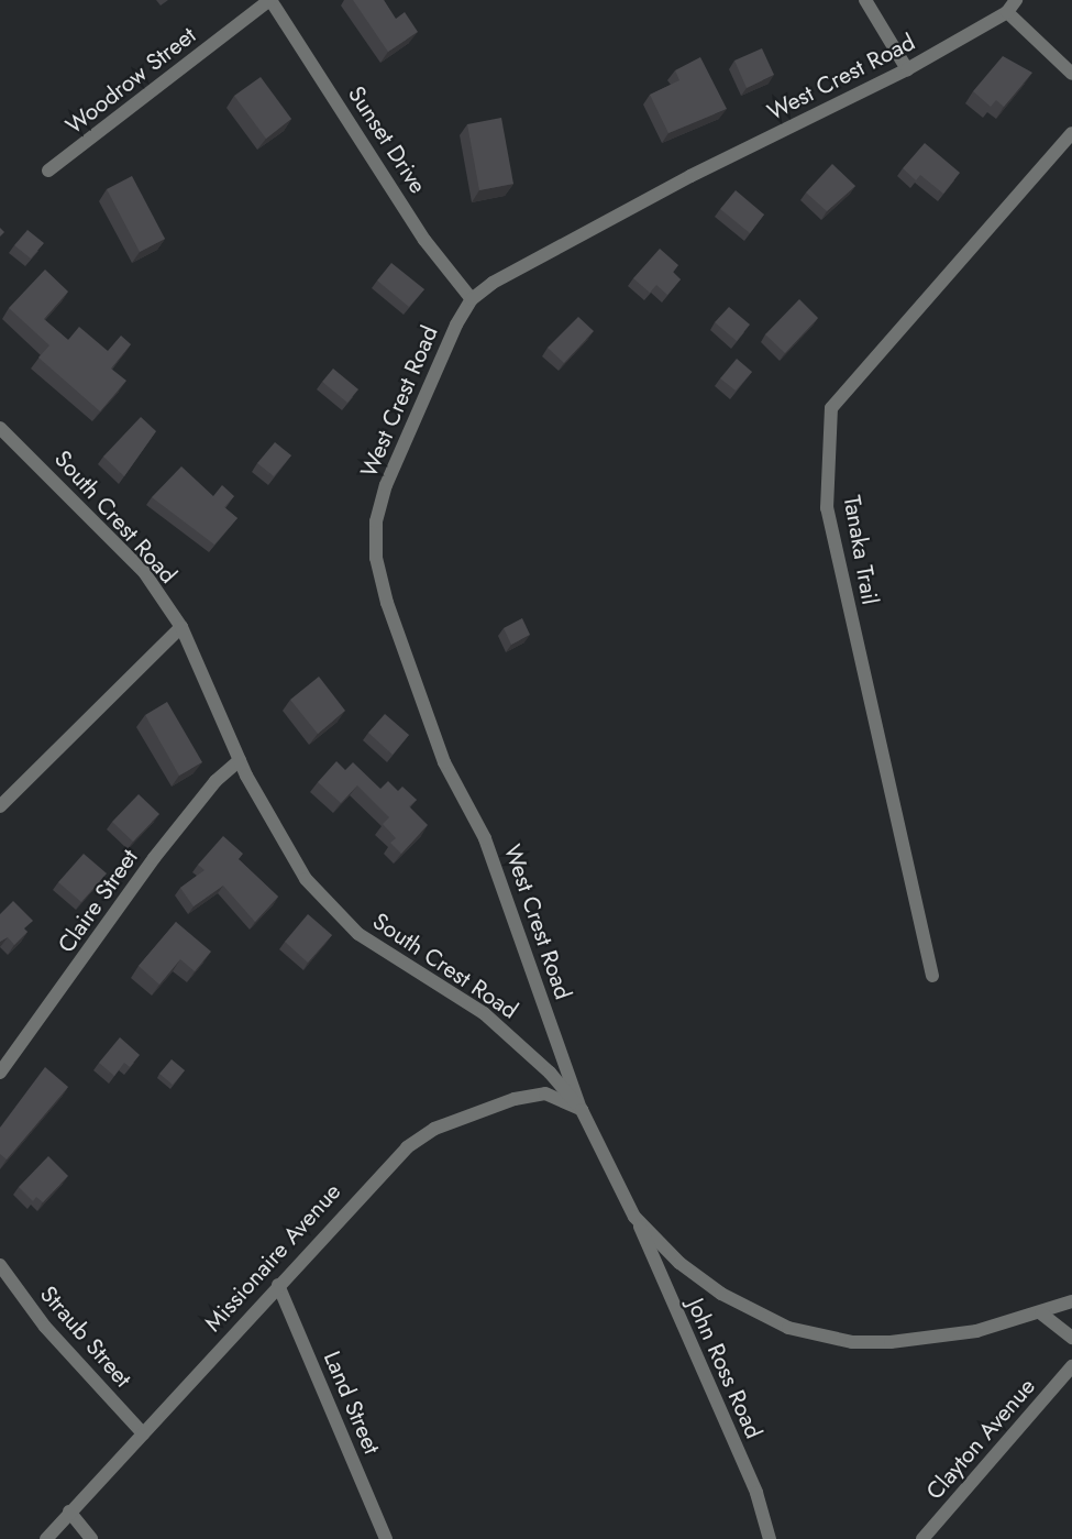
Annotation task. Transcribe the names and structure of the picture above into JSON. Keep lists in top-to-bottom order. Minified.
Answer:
{"streets":{"street":["West Crest Road","Woodrow Street","Sunset Drive","South Crest Road","Tanaka Trail","Claire Street","Missionaire Avenue","Straub Street","John Ross Road","Land Street","Clayton Avenue"]},"crossings":[["West Crest Road","Sunset Drive"],["West Crest Road","South Crest Road"],["West Crest Road","Missionaire Avenue"],["Woodrow Street","Sunset Drive"],["South Crest Road","Claire Street"],["South Crest Road","Missionaire Avenue"],["South Crest Road","John Ross Road"],["Missionaire Avenue","Straub Street"],["Missionaire Avenue","Land Street"]]}
